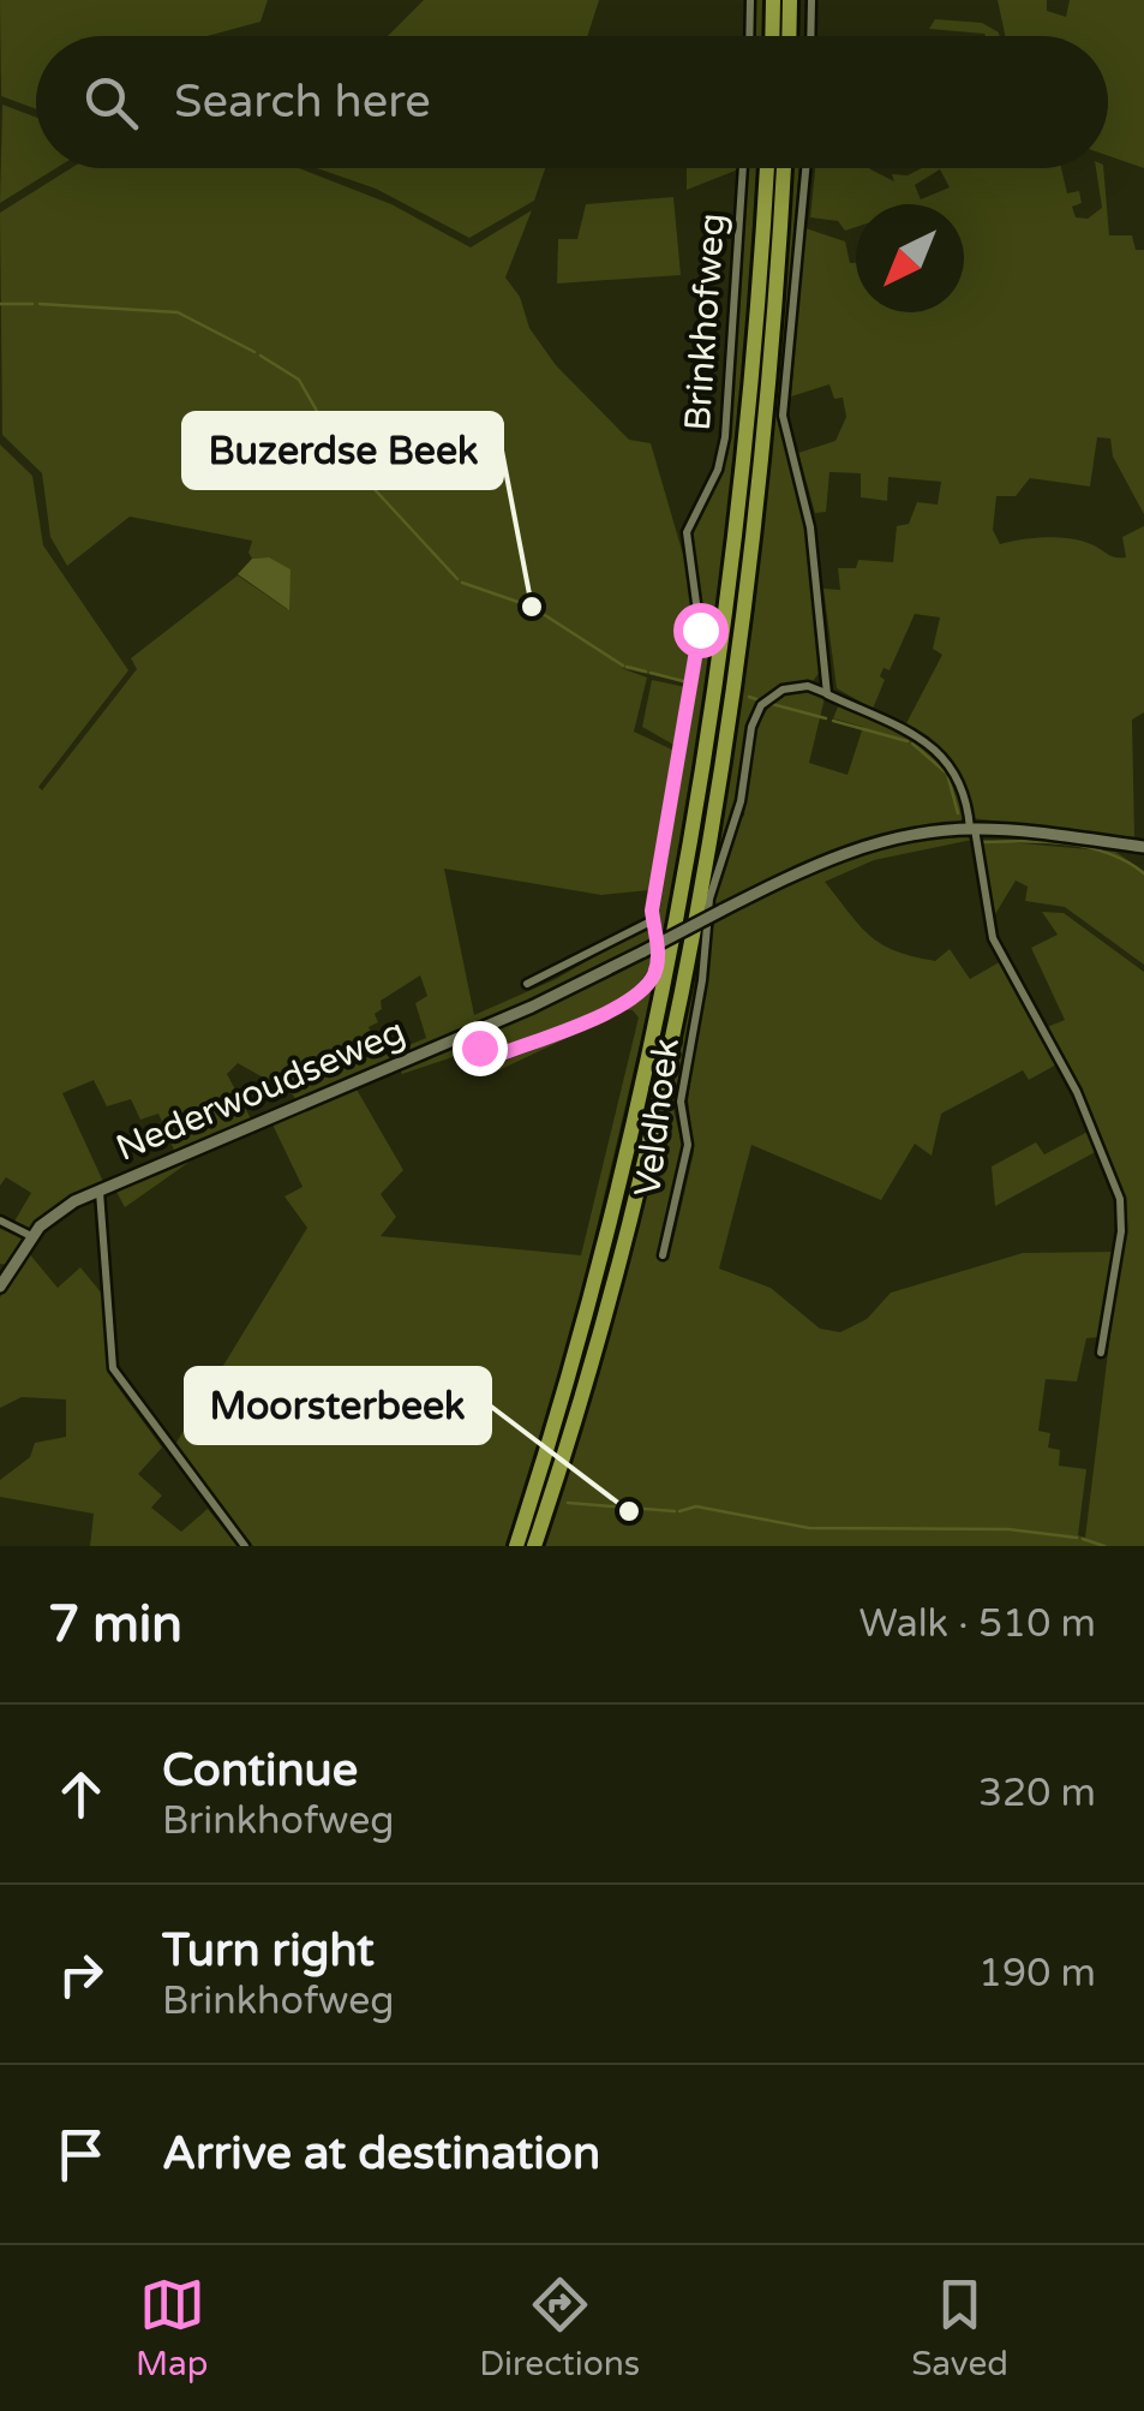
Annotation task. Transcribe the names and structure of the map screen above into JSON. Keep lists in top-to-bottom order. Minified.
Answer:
{"streets":{"street":["Brinkhofweg","Nederwoudseweg","Veldhoek"]},"crossings":[["Brinkhofweg","Nederwoudseweg"],["Nederwoudseweg","Veldhoek"]],"places":["Buzerdse Beek","Moorsterbeek"],"north":"bottom left","page":{"search":"Search here","heading":["7 min","Walk · 510 m"],"list":[["Continue","Brinkhofweg","320 m"],["Turn right","Brinkhofweg","190 m"],"Arrive at destination"],"nav":["Map","Directions","Saved"]}}
